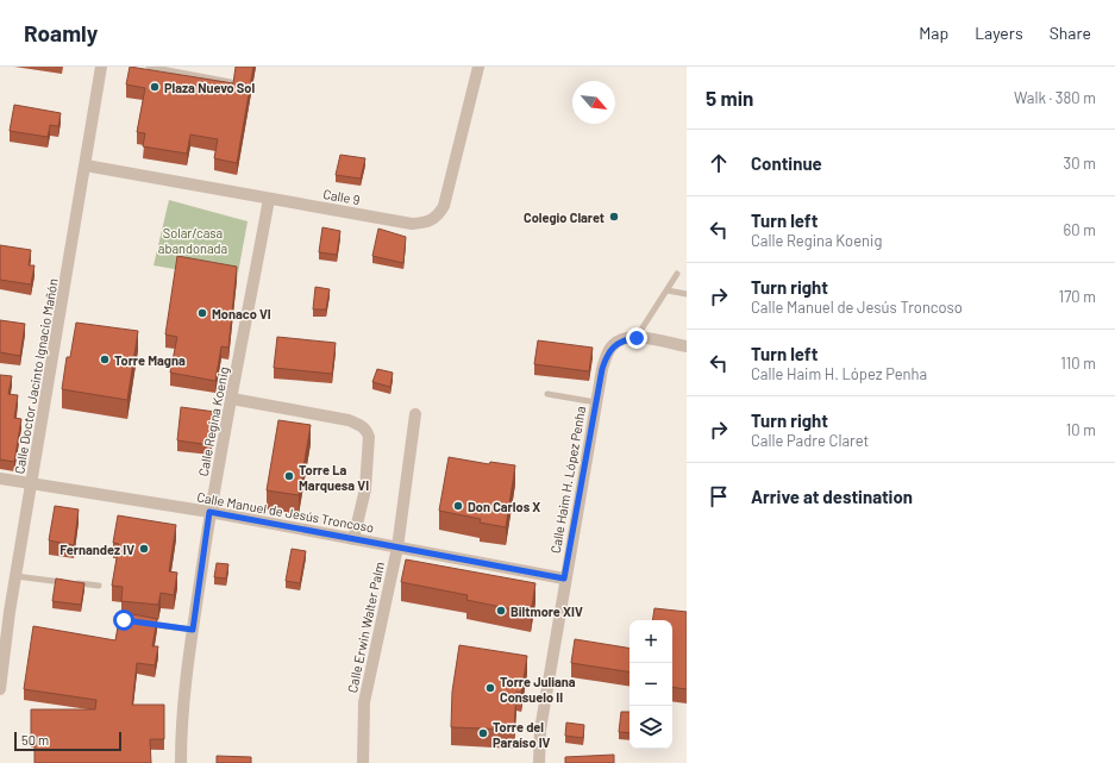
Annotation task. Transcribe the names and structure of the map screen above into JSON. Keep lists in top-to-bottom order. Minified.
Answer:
{"streets":{"street":["Calle 9","Calle Doctor Jacinto Ignacio Mañón","Calle Regina Koenig","Calle Haim H. López Penha","Calle Manuel de Jesús Troncoso","Calle Erwin Walter Palm"]},"crossings":[["Calle 9","Calle Doctor Jacinto Ignacio Mañón"],["Calle 9","Calle Regina Koenig"],["Calle Doctor Jacinto Ignacio Mañón","Calle Manuel de Jesús Troncoso"],["Calle Regina Koenig","Calle Manuel de Jesús Troncoso"],["Calle Haim H. López Penha","Calle Manuel de Jesús Troncoso"],["Calle Manuel de Jesús Troncoso","Calle Erwin Walter Palm"]],"parks":["Solar/casa abandonada"],"places":["Plaza Nuevo Sol","Colegio Claret","Monaco VI","Torre Magna","Torre La Marquesa VI","Don Carlos X","Fernandez IV","Biltmore XIV","Torre Juliana Consuelo II","Torre del Paraíso IV"],"scale_bar":"50 m","north":"bottom right","page":{"header":"Roamly","nav":["Map","Layers","Share"],"heading":["5 min","Walk · 380 m"],"list":[["Continue","30 m"],["Turn left","Calle Regina Koenig","60 m"],["Turn right","Calle Manuel de Jesús Troncoso","170 m"],["Turn left","Calle Haim H. López Penha","110 m"],["Turn right","Calle Padre Claret","10 m"],"Arrive at destination"],"map_buttons":["+","−"],"scale":"50 m"}}
